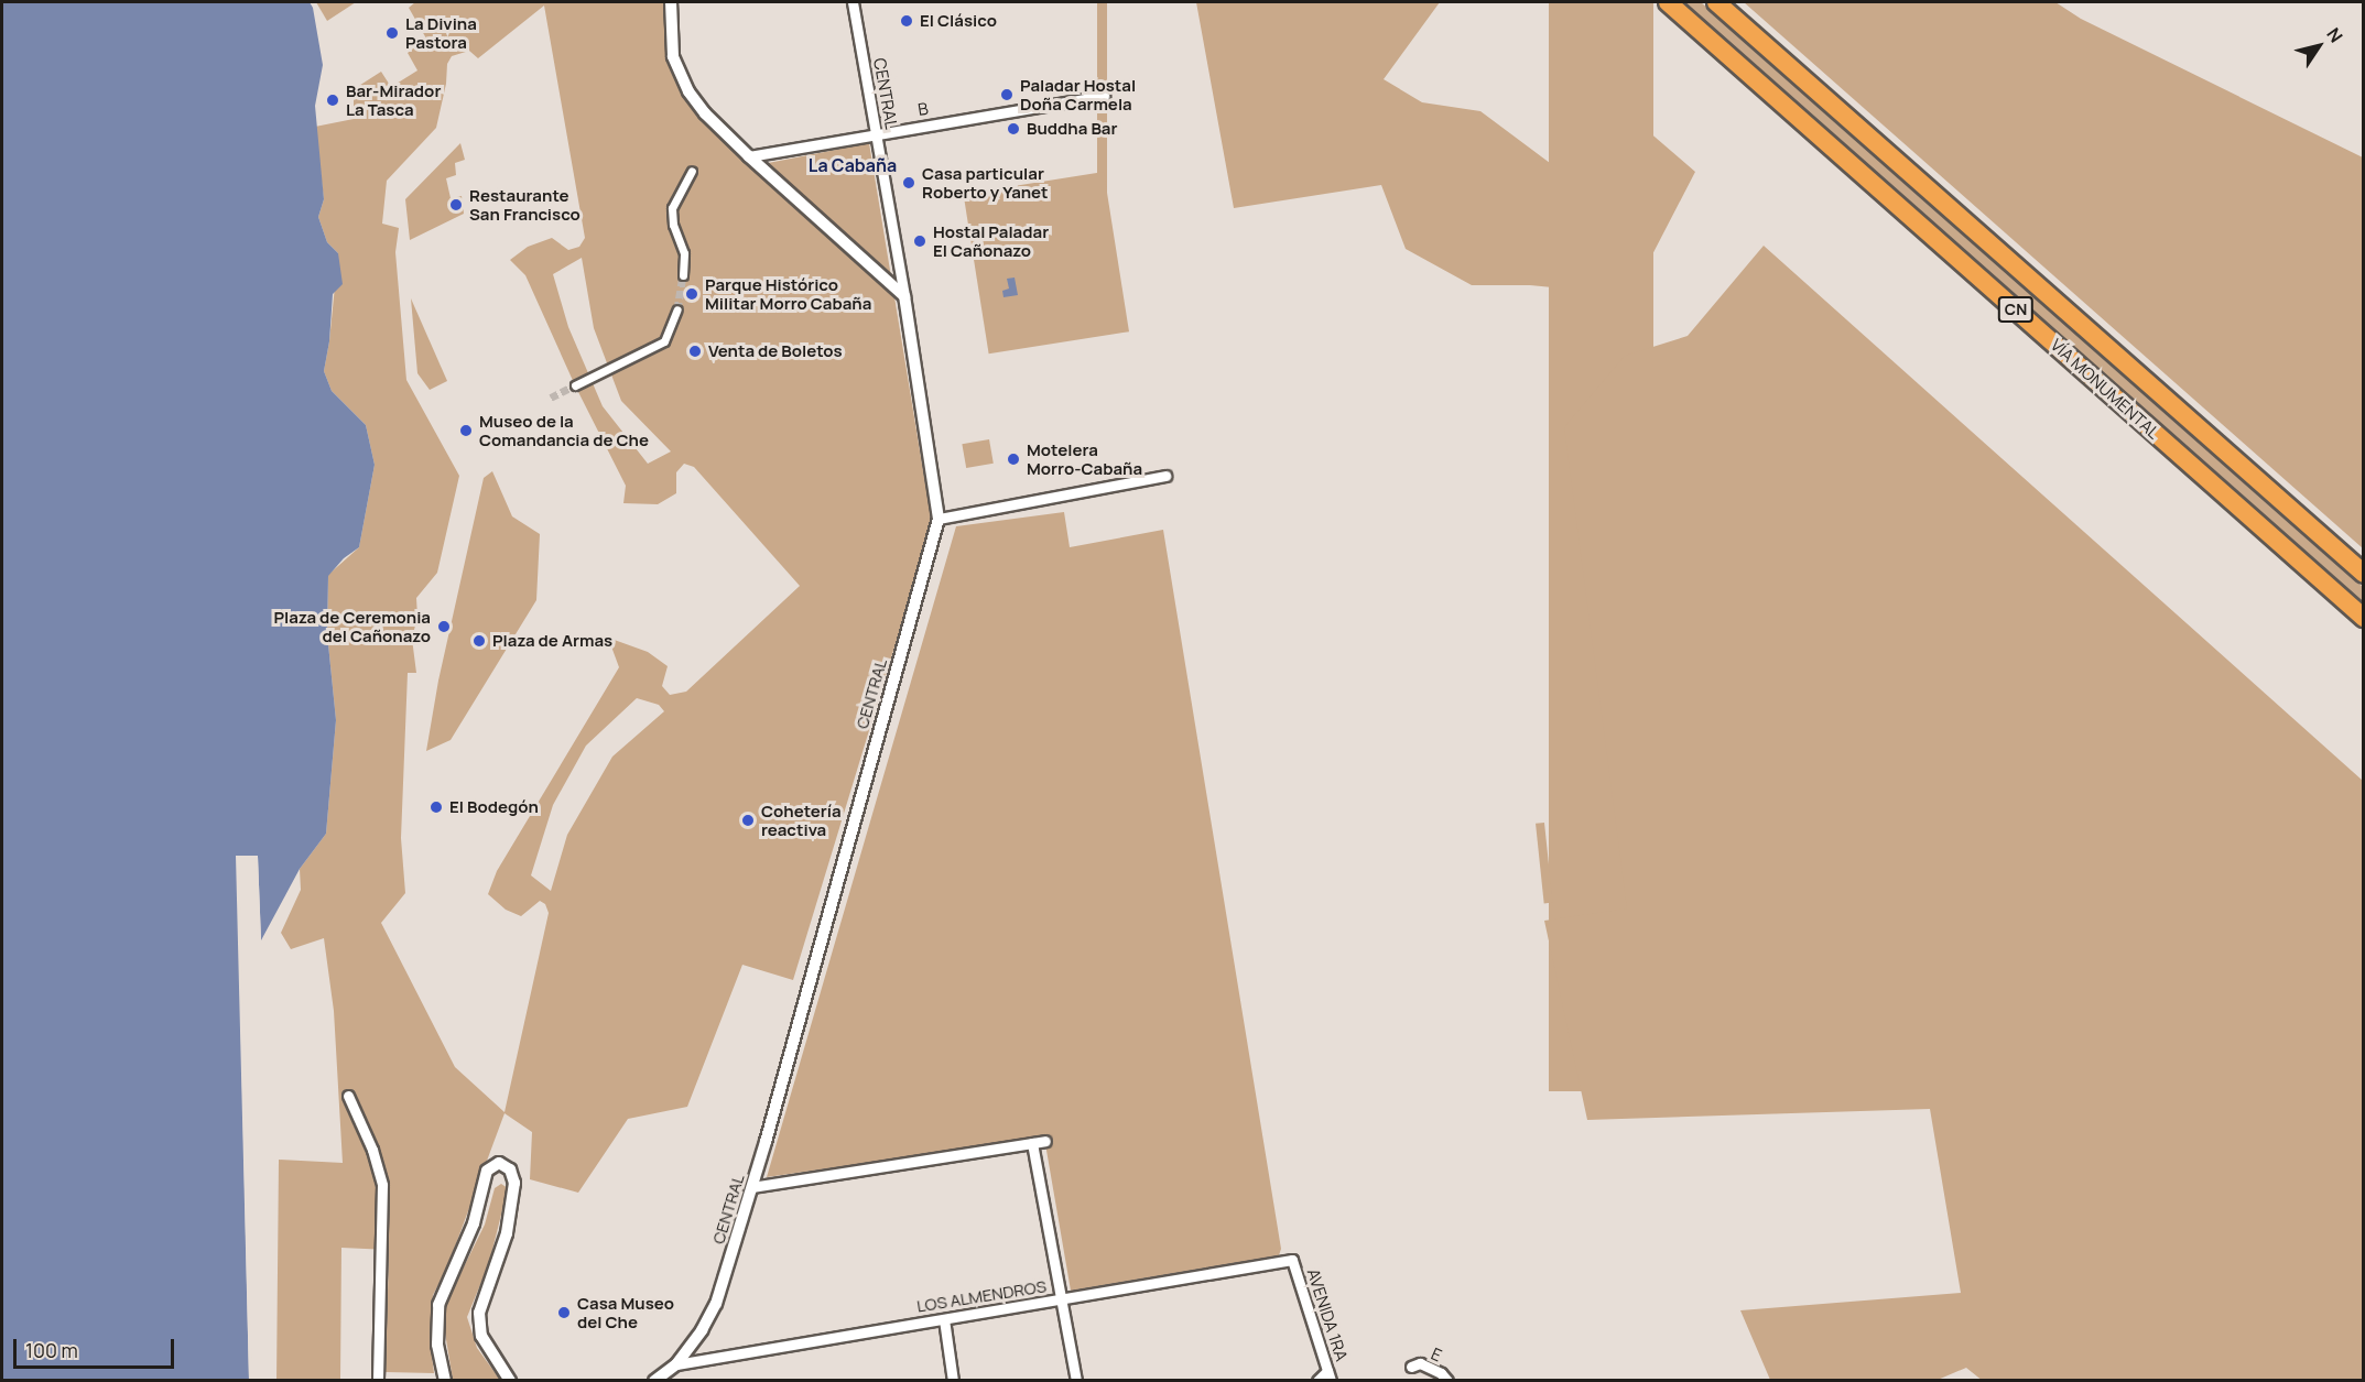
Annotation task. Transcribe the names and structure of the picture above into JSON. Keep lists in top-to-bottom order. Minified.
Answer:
{"streets":{"highway":["CN","VÍA MONUMENTAL"],"street":["CENTRAL","B","LOS ALMENDROS","AVENIDA 1RA","E"]},"crossings":[["CENTRAL","B"],["CENTRAL","LOS ALMENDROS"],["LOS ALMENDROS","AVENIDA 1RA"]],"districts":["La Cabaña"],"places":["El Clásico","La Divina Pastora","Paladar Hostal Doña Carmela","Bar-Mirador La Tasca","Buddha Bar","Casa particular Roberto y Yanet","Restaurante San Francisco","Hostal Paladar El Cañonazo","Parque Histórico Militar Morro Cabaña","Venta de Boletos","Museo de la Comandancia de Che","Motelera Morro-Cabaña","Plaza de Ceremonia del Cañonazo","Plaza de Armas","El Bodegón","Cohetería reactiva","Casa Museo del Che"],"scale_bar":"100 m","north":"top right"}
